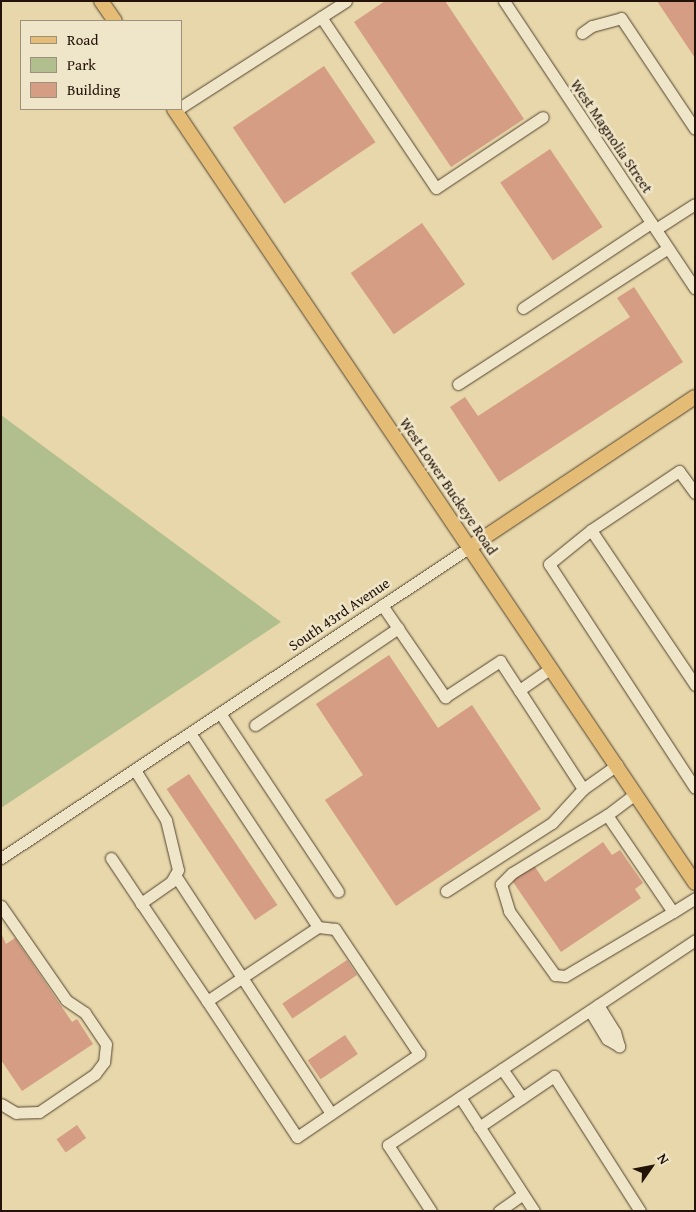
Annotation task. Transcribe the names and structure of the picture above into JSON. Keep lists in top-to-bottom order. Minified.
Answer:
{"streets":{"main road":["West Lower Buckeye Road","South 43rd Avenue"],"street":["West Magnolia Street"]},"crossings":[["West Lower Buckeye Road","South 43rd Avenue"]],"legend":["Road","Park","Building"],"north":"top right"}
